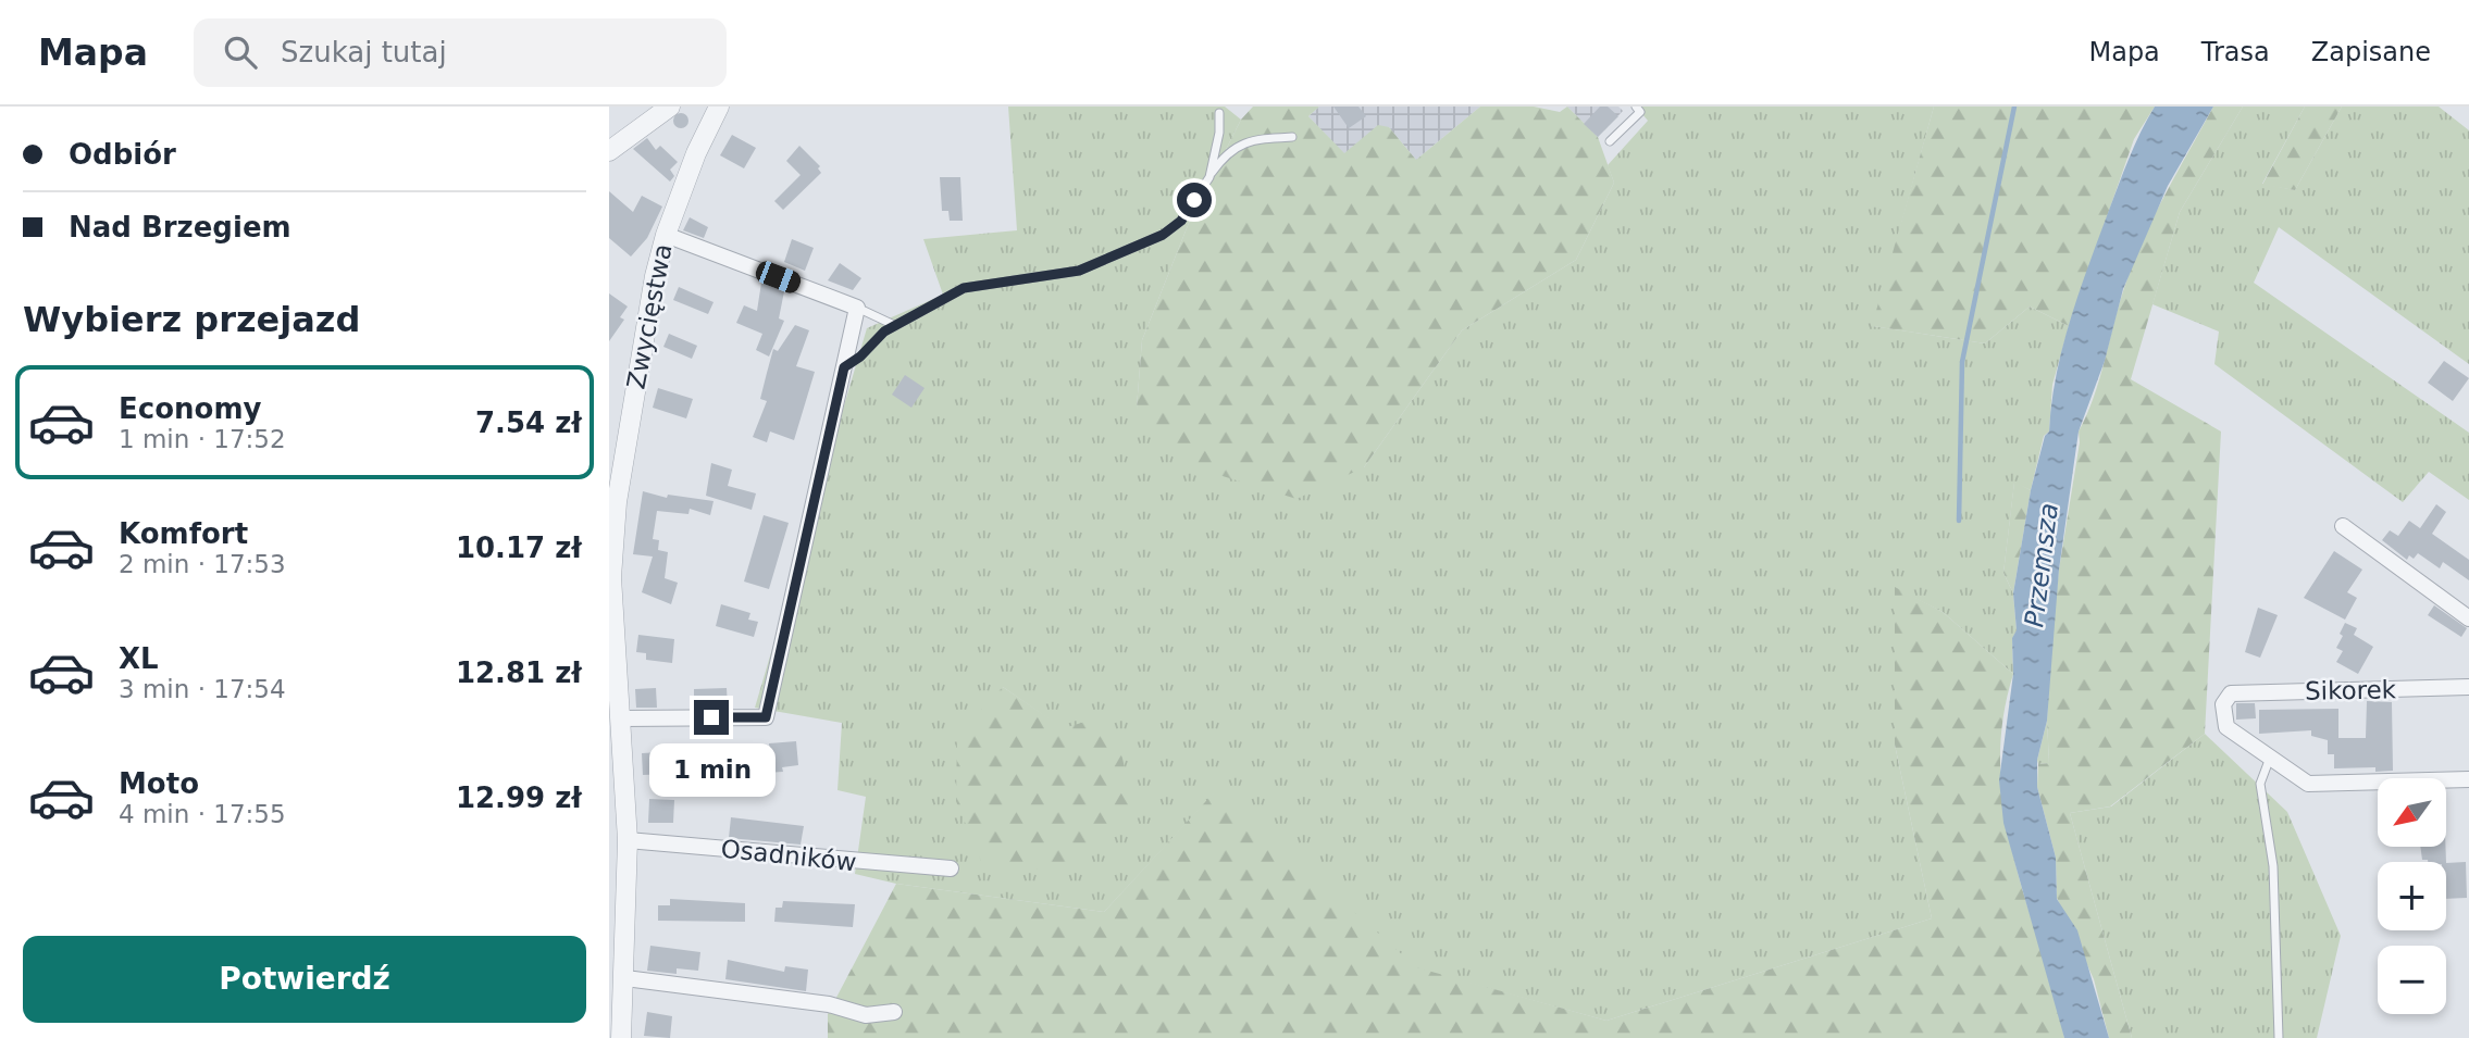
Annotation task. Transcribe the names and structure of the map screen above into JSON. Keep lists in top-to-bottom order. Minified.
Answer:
{"streets":{"street":["Zwycięstwa","Sikorek","Osadników"]},"crossings":[["Zwycięstwa","Osadników"]],"water":["Przemsza"],"north":"bottom left","page":{"header":"Mapa","search":"Szukaj tutaj","nav":["Mapa","Trasa","Zapisane"],"banner":["Odbiór","Nad Brzegiem"],"heading":"Wybierz przejazd","list":[{"name":"Economy","note":"1 min · 17:52","value":"7.54 zł"},{"name":"Komfort","note":"2 min · 17:53","value":"10.17 zł"},{"name":"XL","note":"3 min · 17:54","value":"12.81 zł"},{"name":"Moto","note":"4 min · 17:55","value":"12.99 zł"}],"bubble":"1 min","map_buttons":["+","−"],"buttons":"Potwierdź"}}
